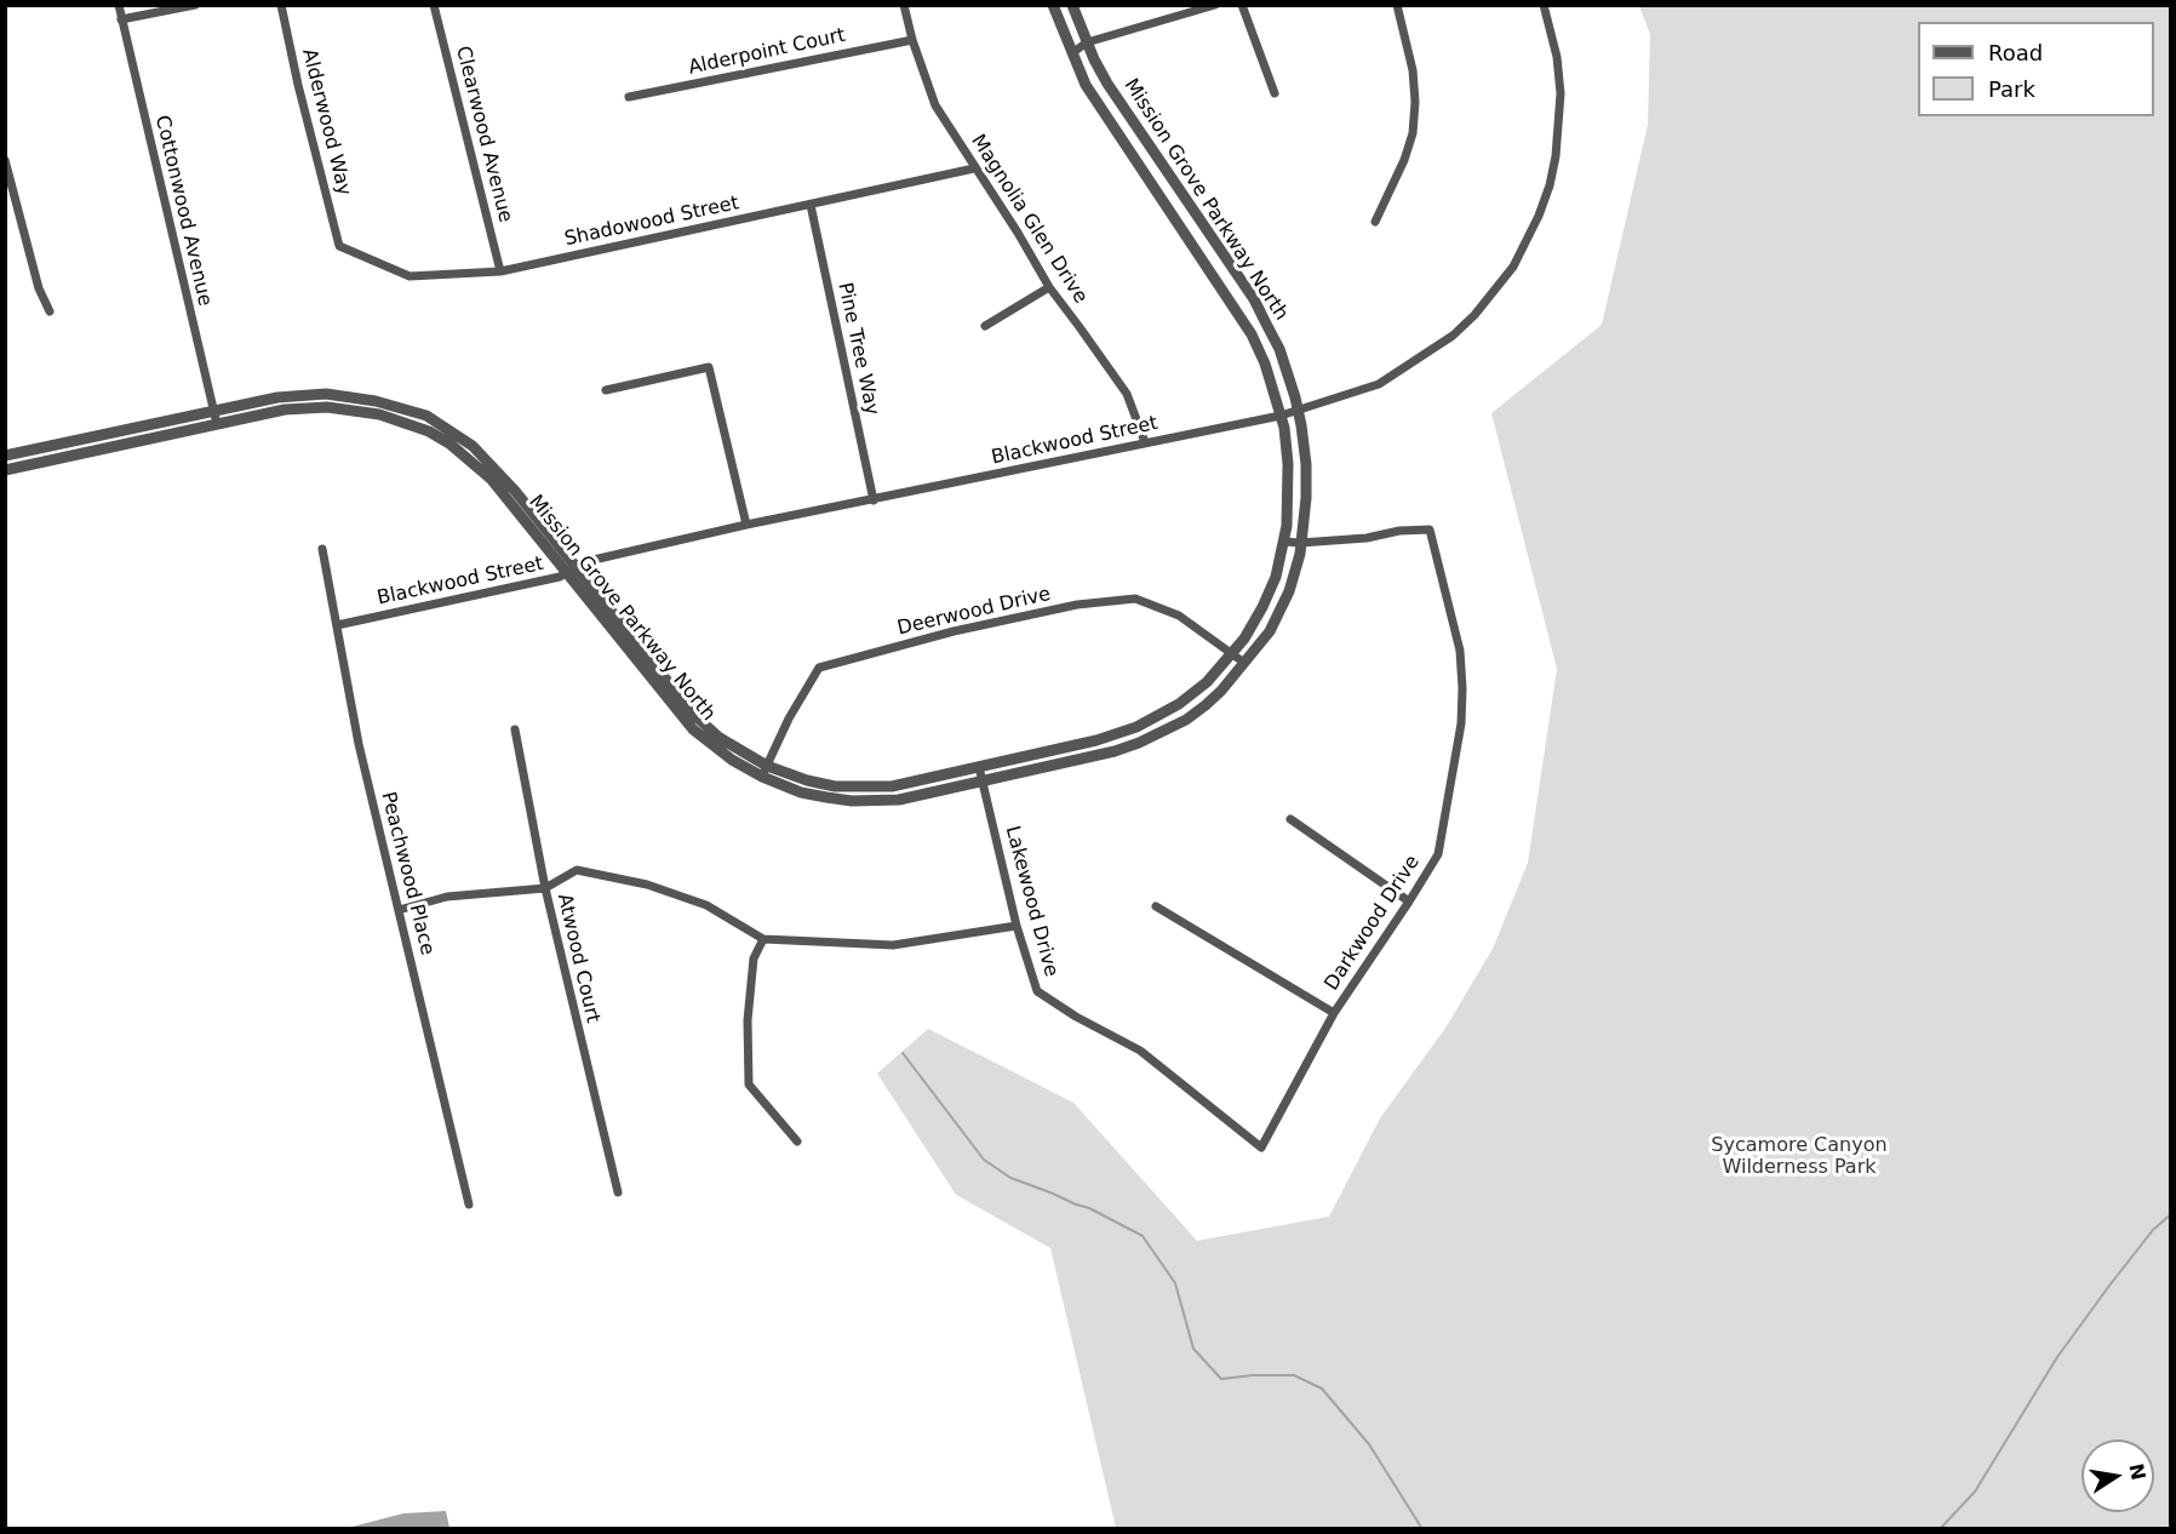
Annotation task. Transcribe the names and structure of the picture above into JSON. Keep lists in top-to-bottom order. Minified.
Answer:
{"streets":{"street":["Alderpoint Court","Alderwood Way","Clearwood Avenue","Mission Grove Parkway North","Cottonwood Avenue","Magnolia Glen Drive","Shadowood Street","Pine Tree Way","Blackwood Street","Deerwood Drive","Peachwood Place","Lakewood Drive","Darkwood Drive","Atwood Court"]},"crossings":[["Alderpoint Court","Magnolia Glen Drive"],["Alderwood Way","Shadowood Street"],["Clearwood Avenue","Shadowood Street"],["Mission Grove Parkway North","Cottonwood Avenue"],["Mission Grove Parkway North","Blackwood Street"],["Mission Grove Parkway North","Deerwood Drive"],["Mission Grove Parkway North","Lakewood Drive"],["Mission Grove Parkway North","Darkwood Drive"],["Magnolia Glen Drive","Shadowood Street"],["Magnolia Glen Drive","Blackwood Street"],["Shadowood Street","Pine Tree Way"],["Pine Tree Way","Blackwood Street"],["Blackwood Street","Peachwood Place"],["Lakewood Drive","Darkwood Drive"]],"parks":["Sycamore Canyon Wilderness Park"],"legend":["Road","Park"],"north":"right"}
